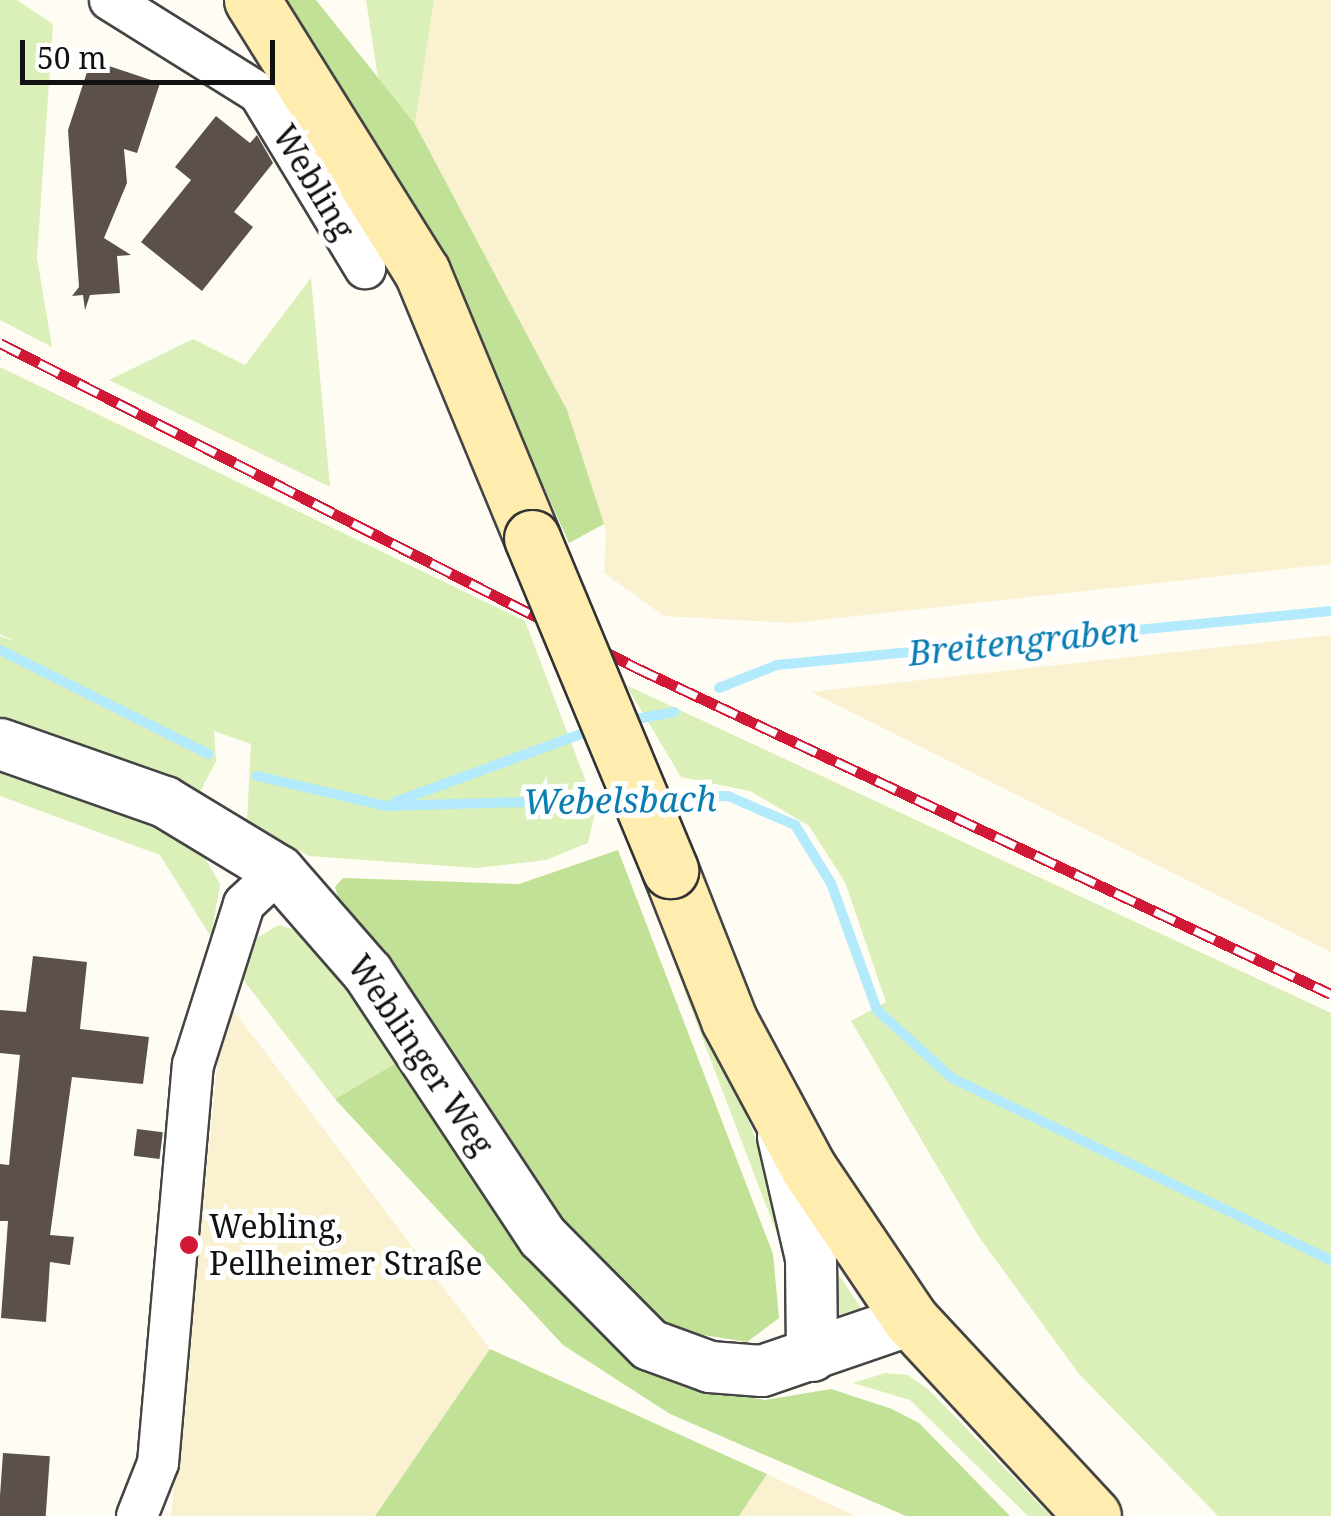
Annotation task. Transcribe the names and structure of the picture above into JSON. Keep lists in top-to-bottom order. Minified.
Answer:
{"streets":{"main road":["Webling"],"street":["Weblinger Weg"]},"crossings":[["Webling","Weblinger Weg"]],"water":["Breitengraben","Webelsbach"],"places":["Webling, Pellheimer Straße"],"scale_bar":"50 m"}
